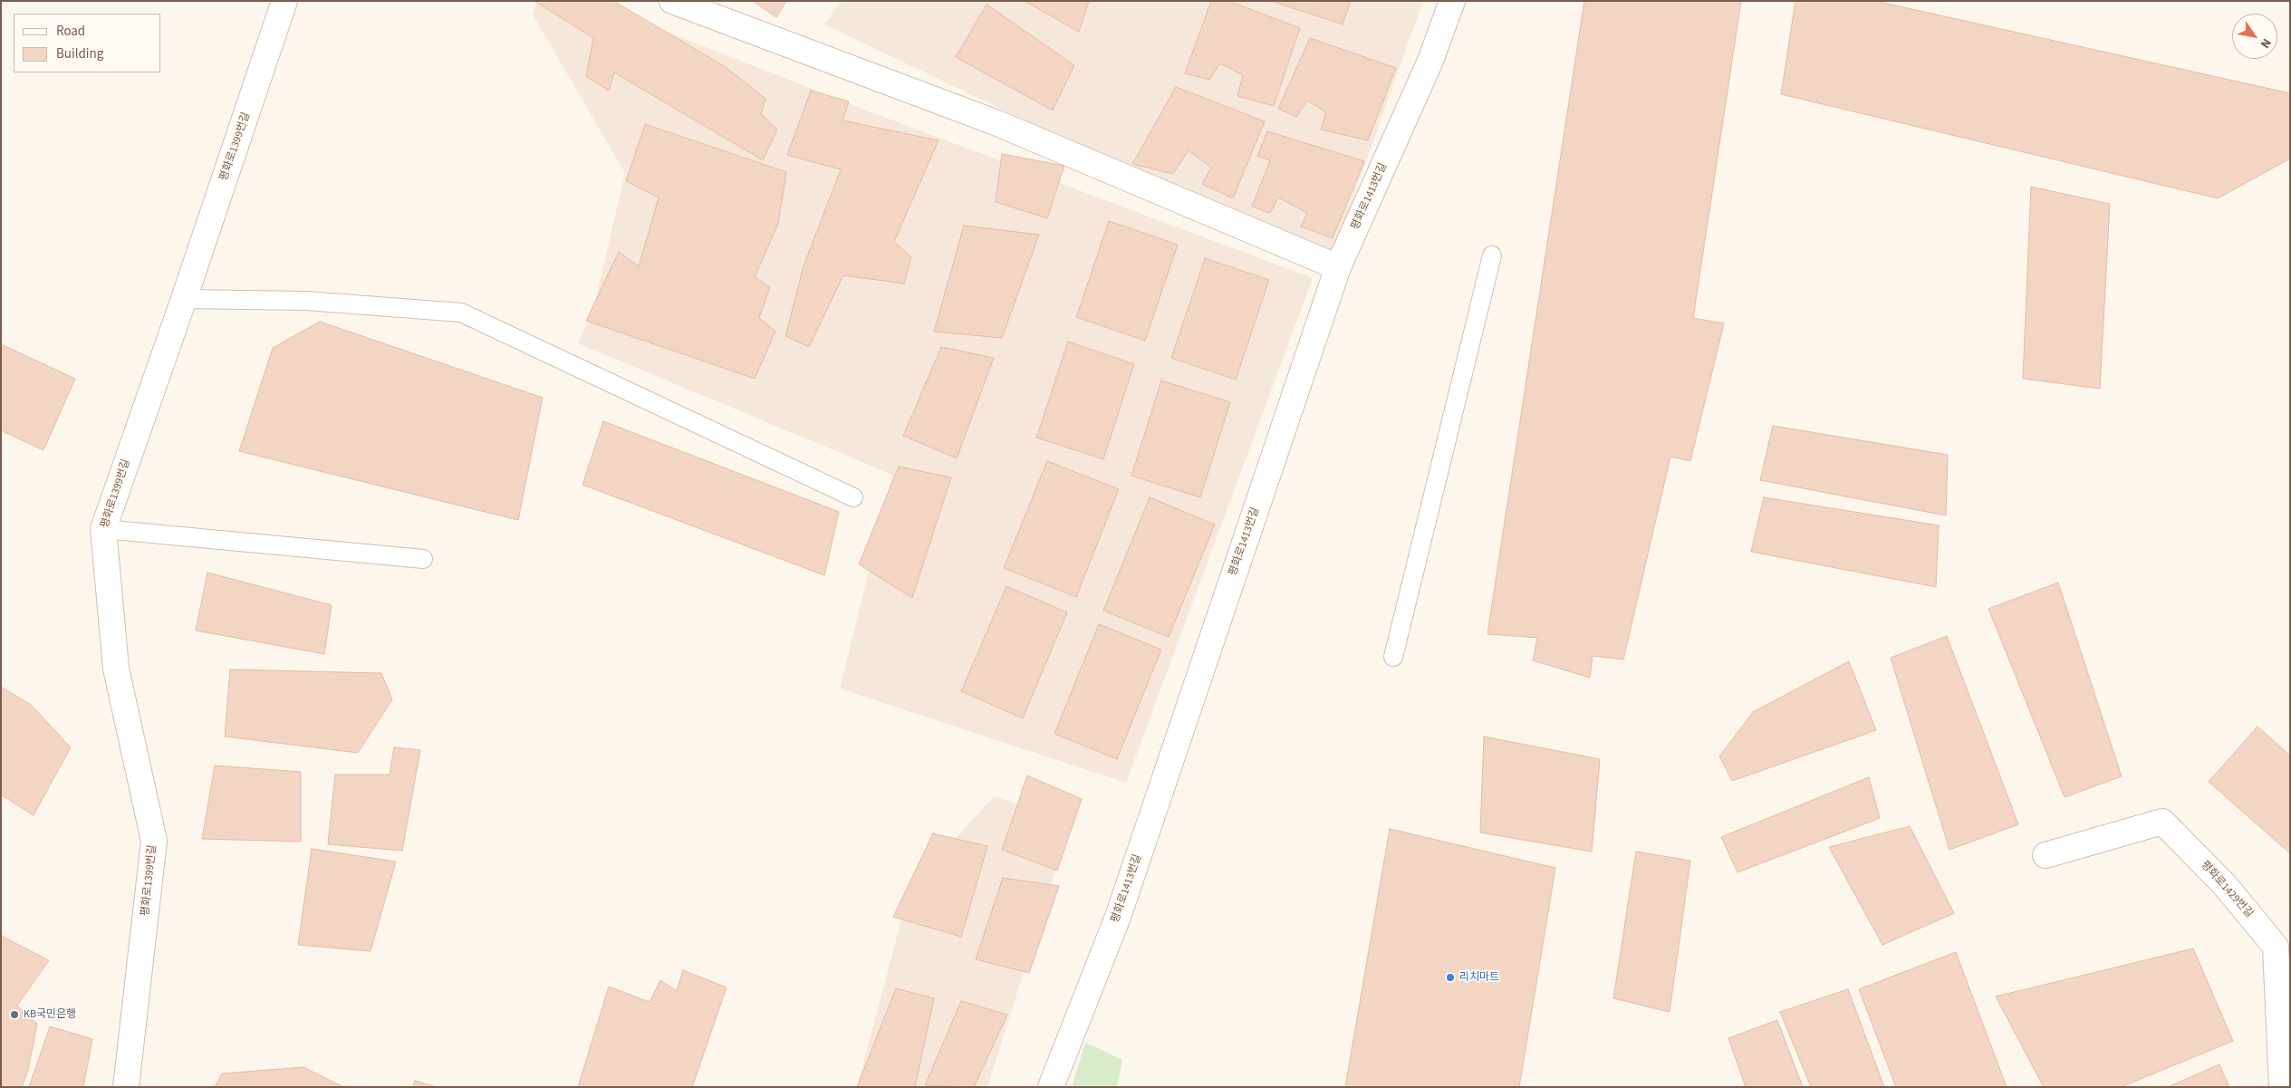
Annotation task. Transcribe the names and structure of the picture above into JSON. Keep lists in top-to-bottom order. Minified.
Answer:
{"streets":{"street":["평화로1399번길","평화로1413번길","평화로1429번길"]},"places":["리치마트","KB국민은행"],"legend":["Road","Building"],"north":"bottom right"}
